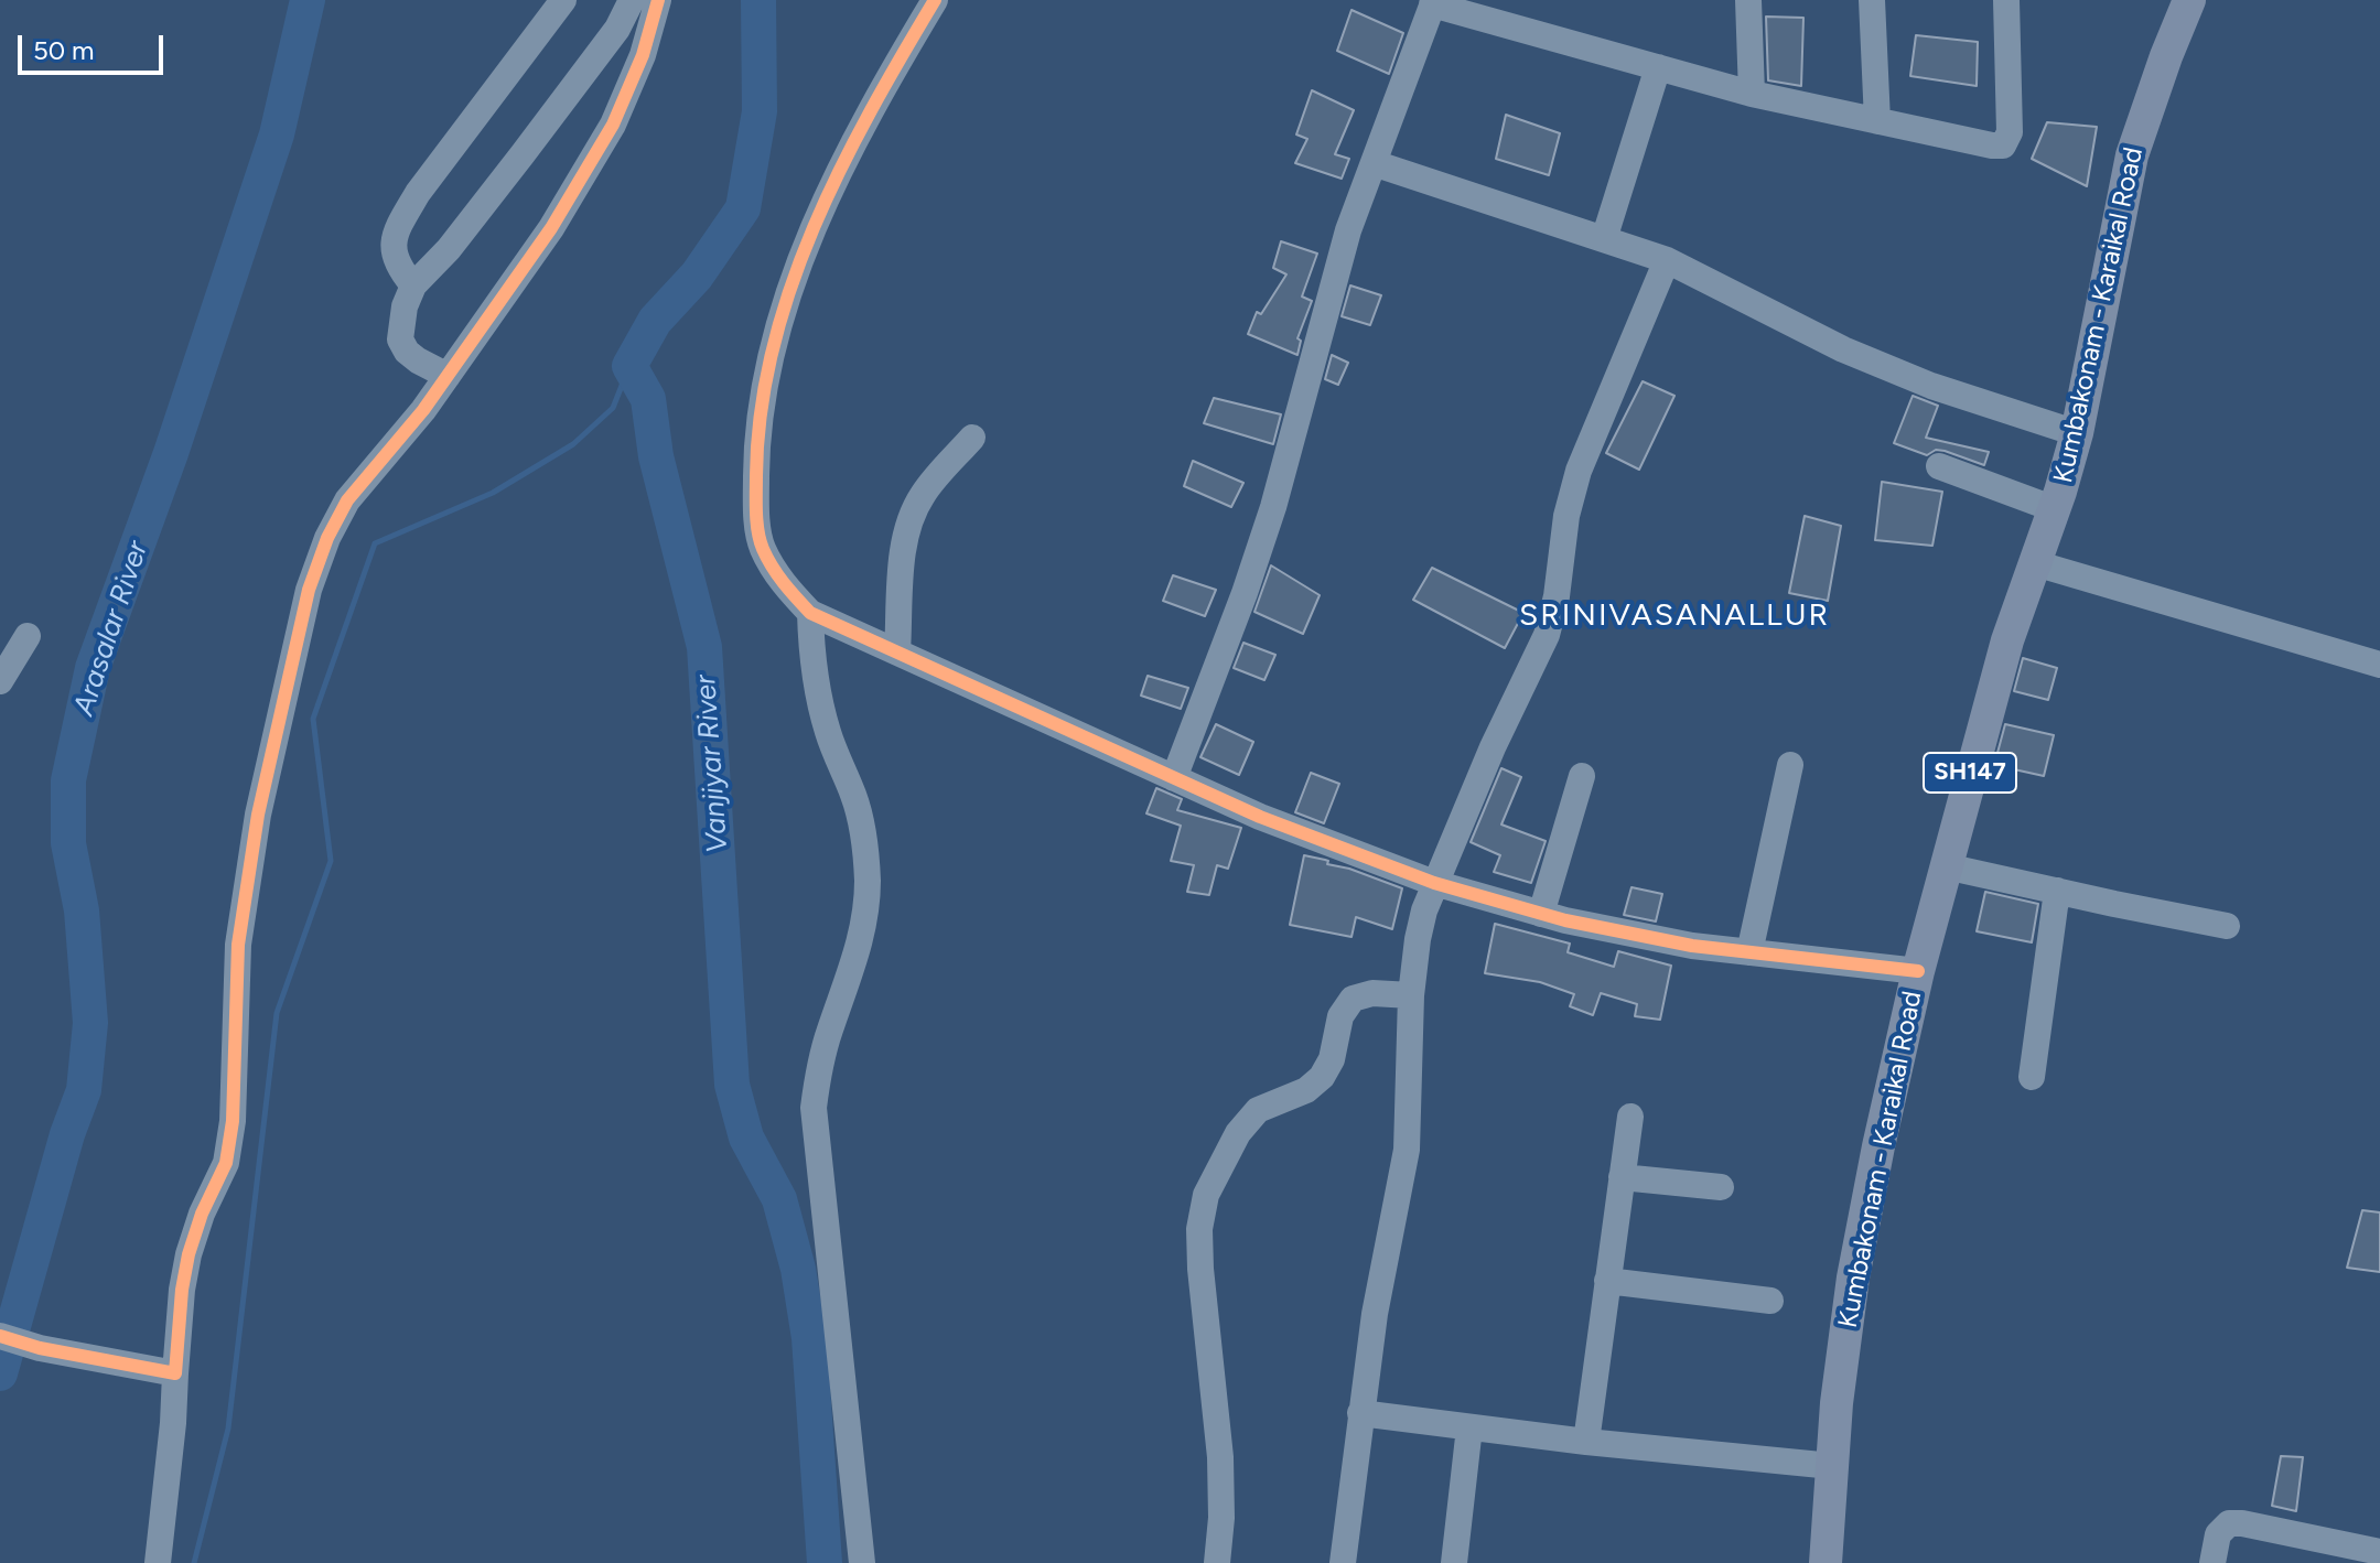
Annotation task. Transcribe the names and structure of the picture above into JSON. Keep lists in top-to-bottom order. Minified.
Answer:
{"streets":{"main road":["Kumbakonam - Karaikal Road","SH147"]},"districts":["SRINIVASANALLUR"],"water":["Arasalar River","Vanjiyar River"],"scale_bar":"50 m"}
